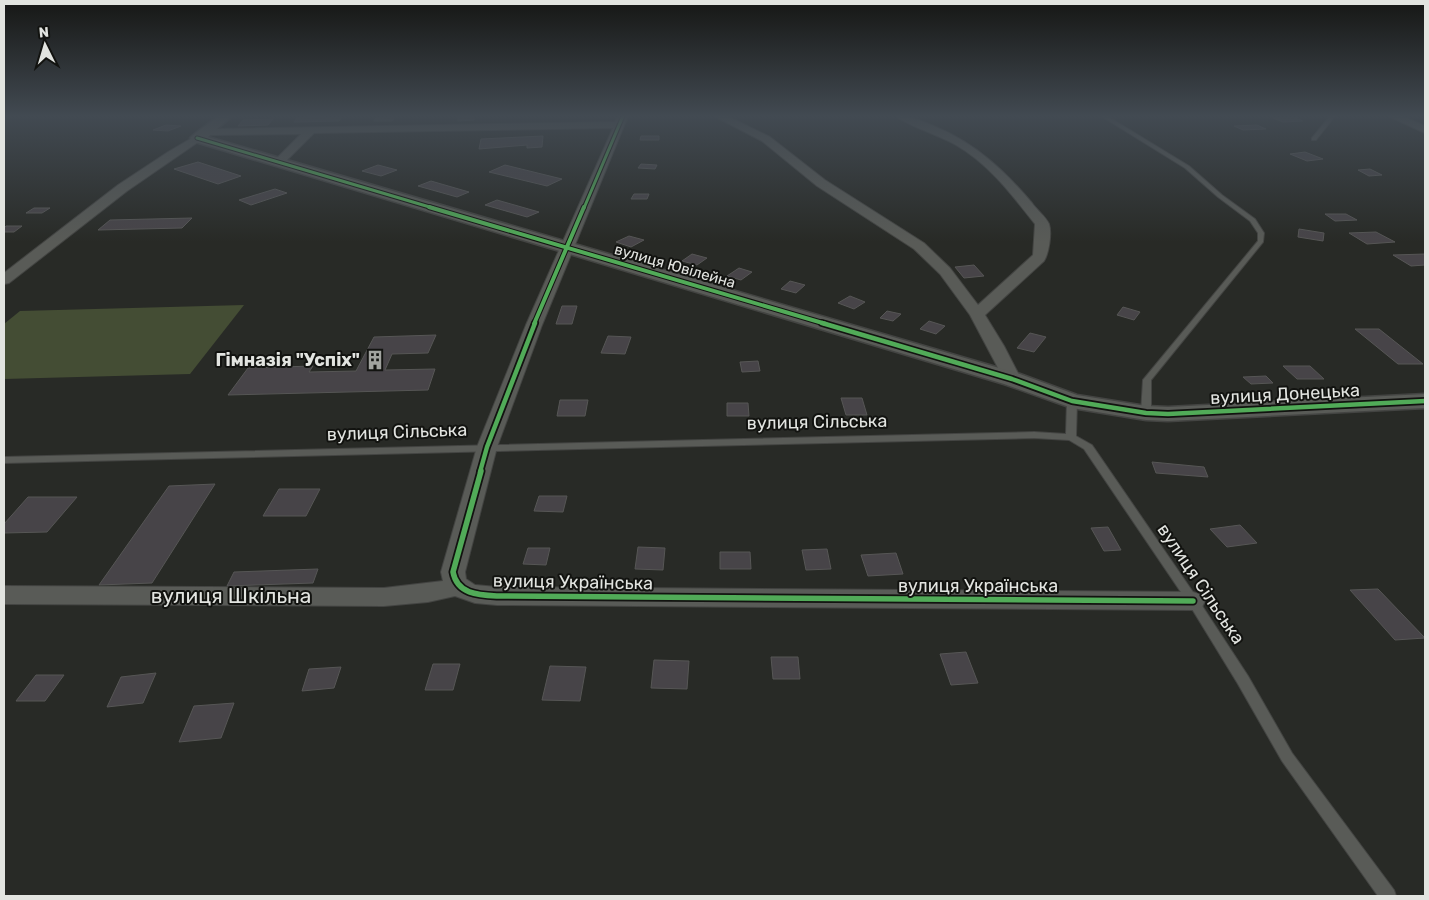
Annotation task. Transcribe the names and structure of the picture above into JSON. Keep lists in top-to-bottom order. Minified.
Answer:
{"streets":{"street":["вулиця Ювілейна","вулиця Донецька","вулиця Українська","вулиця Шкільна"],"lane":["вулиця Сільська"]},"crossings":[["вулиця Ювілейна","вулиця Донецька"],["вулиця Сільська","вулиця Українська"],["вулиця Українська","вулиця Шкільна"]],"places":{"building":["Гімназія \"Успіх\""]},"north":"top"}
